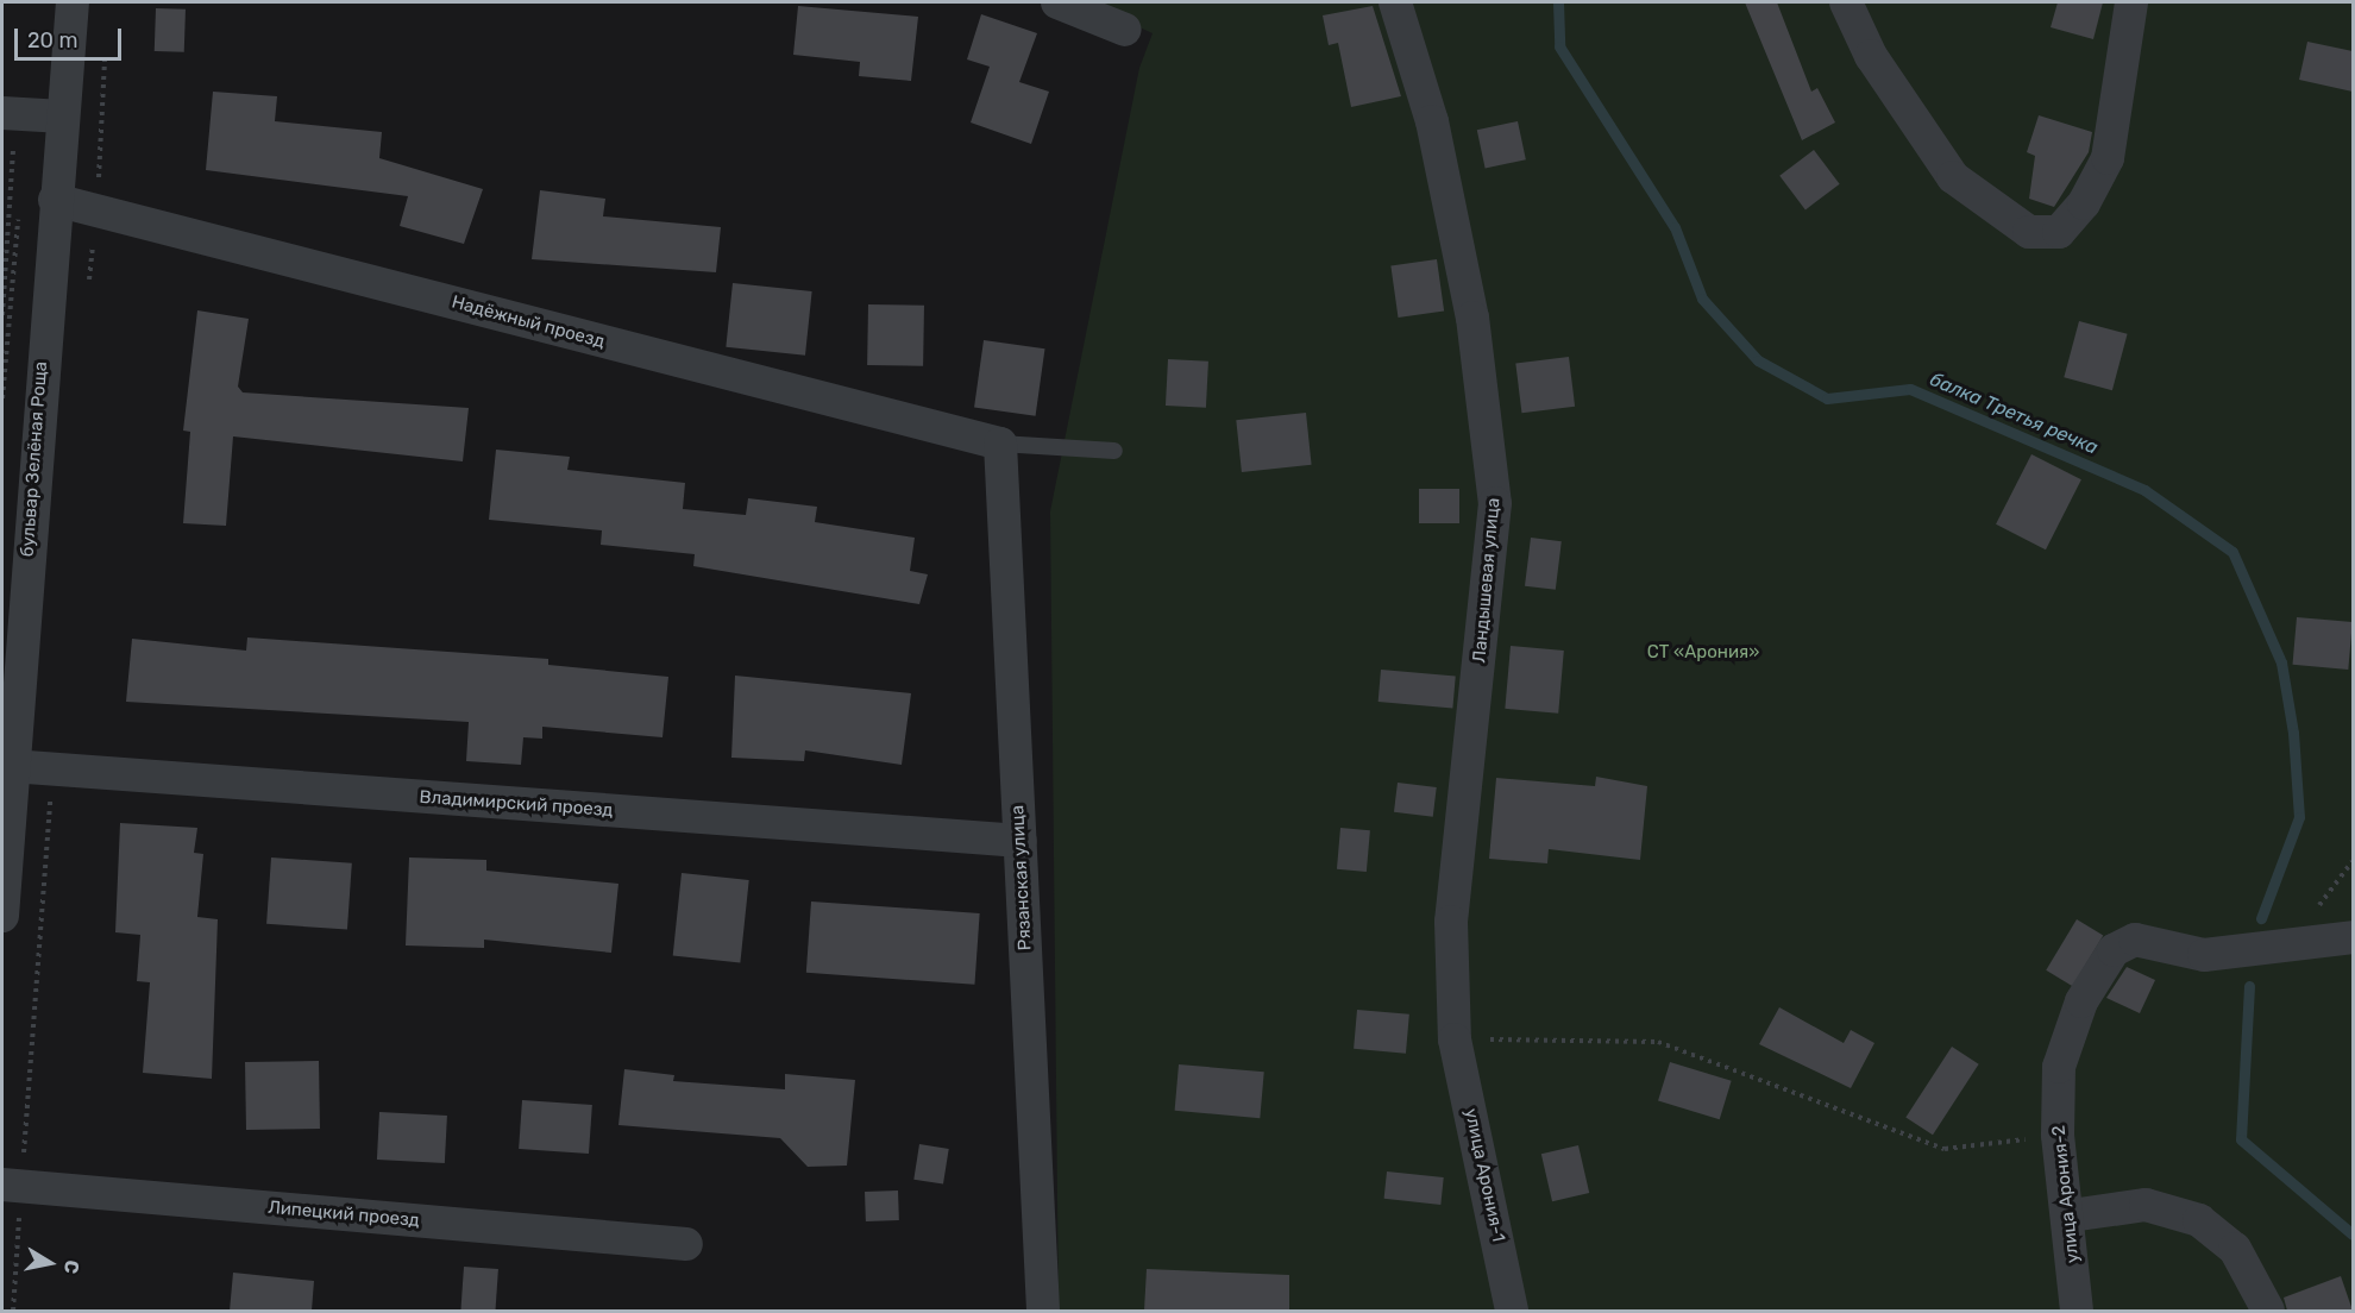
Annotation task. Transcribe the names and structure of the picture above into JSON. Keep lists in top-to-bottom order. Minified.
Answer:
{"streets":{"street":["Надёжный проезд","бульвар Зелёная Роща","Ландышевая улица","Владимирский проезд","Рязанская улица","улица Арония-1","улица Арония-2","Липецкий проезд"]},"crossings":[["Надёжный проезд","бульвар Зелёная Роща"],["Надёжный проезд","Рязанская улица"],["бульвар Зелёная Роща","Владимирский проезд"],["Ландышевая улица","улица Арония-1"],["Владимирский проезд","Рязанская улица"]],"water":["балка Третья речка"],"parks":["СТ «Арония»"],"scale_bar":"20 m","north":"right"}
